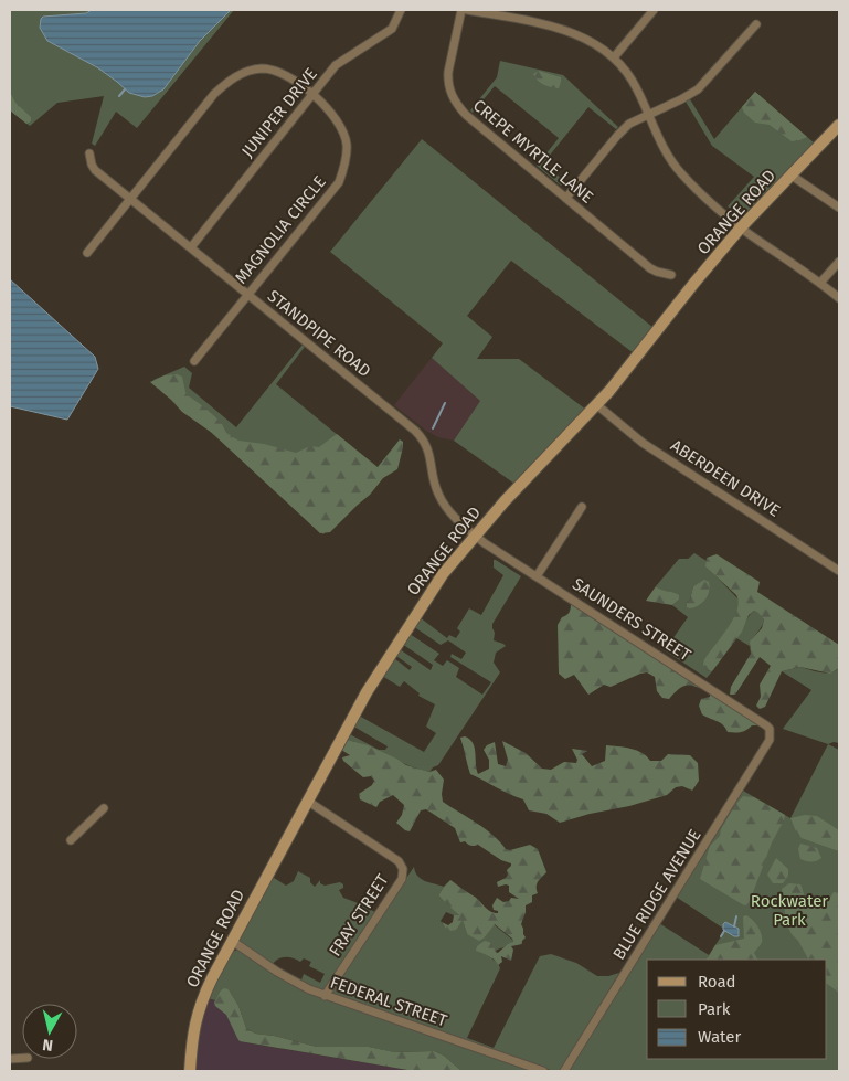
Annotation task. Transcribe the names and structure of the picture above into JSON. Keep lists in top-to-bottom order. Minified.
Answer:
{"streets":{"main road":["ORANGE ROAD"],"street":["JUNIPER DRIVE","CREPE MYRTLE LANE","MAGNOLIA CIRCLE","STANDPIPE ROAD","ABERDEEN DRIVE","SAUNDERS STREET","BLUE RIDGE AVENUE","FRAY STREET","FEDERAL STREET"]},"crossings":[["JUNIPER DRIVE","MAGNOLIA CIRCLE"],["JUNIPER DRIVE","STANDPIPE ROAD"],["ORANGE ROAD","STANDPIPE ROAD"],["ORANGE ROAD","ABERDEEN DRIVE"],["ORANGE ROAD","SAUNDERS STREET"],["ORANGE ROAD","FRAY STREET"],["ORANGE ROAD","FEDERAL STREET"],["MAGNOLIA CIRCLE","STANDPIPE ROAD"],["STANDPIPE ROAD","SAUNDERS STREET"],["SAUNDERS STREET","BLUE RIDGE AVENUE"],["FRAY STREET","FEDERAL STREET"]],"parks":["Rockwater Park"],"legend":["Road","Park","Water"],"north":"bottom"}
